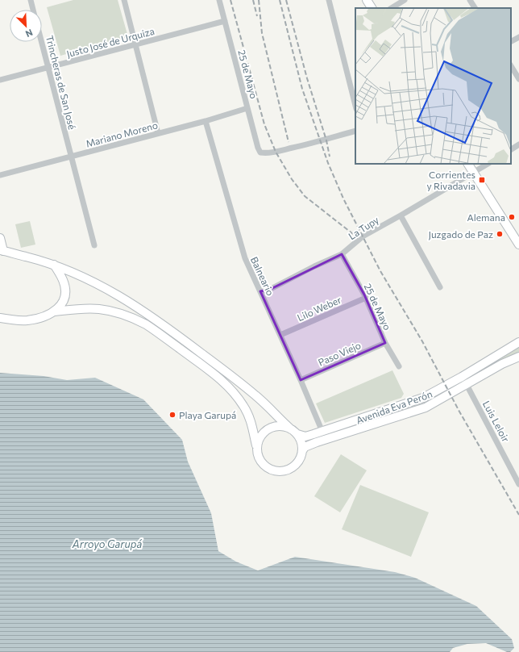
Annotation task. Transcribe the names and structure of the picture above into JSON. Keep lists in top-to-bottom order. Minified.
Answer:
{"streets":{"main road":["Avenida Eva Perón"],"street":["Justo José de Urquiza","25 de Mayo","Trincheras de San José","Mariano Moreno","La Tupy","Balneario","Lilo Weber","Paso Viejo","Luis Leloir"]},"crossings":[["Justo José de Urquiza","25 de Mayo"],["Justo José de Urquiza","Trincheras de San José"],["25 de Mayo","Mariano Moreno"],["25 de Mayo","La Tupy"],["25 de Mayo","Lilo Weber"],["25 de Mayo","Paso Viejo"],["Trincheras de San José","Mariano Moreno"],["Mariano Moreno","Balneario"],["La Tupy","Balneario"],["Balneario","Lilo Weber"],["Balneario","Paso Viejo"],["Balneario","Avenida Eva Perón"],["Avenida Eva Perón","Luis Leloir"]],"water":["Arroyo Garupá"],"places":{"transit":["Corrientes y Rivadavia"],"other":["Alemana","Juzgado de Paz","Playa Garupá"]},"north":"bottom right"}
